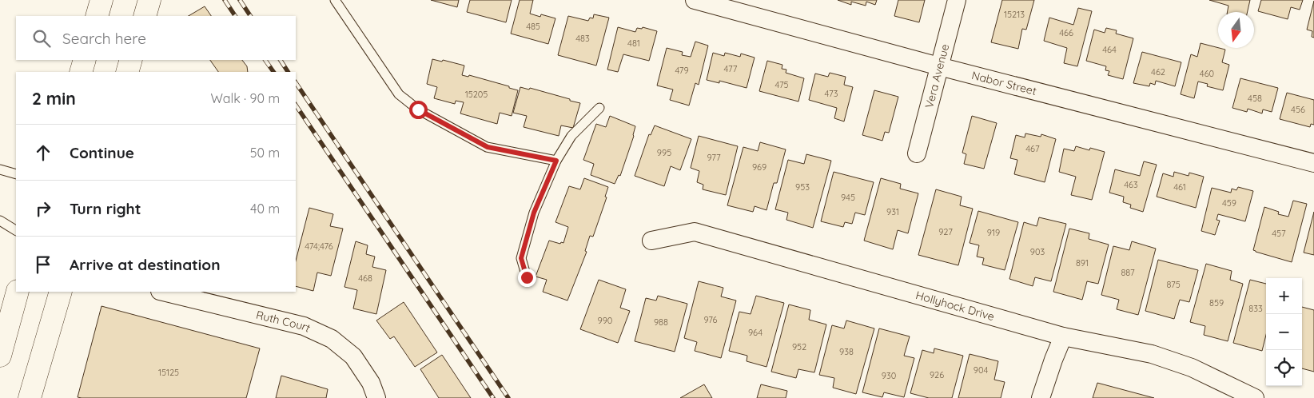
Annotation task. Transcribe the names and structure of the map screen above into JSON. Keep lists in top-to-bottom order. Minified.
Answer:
{"streets":{"street":["Vera Avenue","Nabor Street","Hollyhock Drive","Ruth Court"]},"crossings":[["Vera Avenue","Nabor Street"]],"house_numbers":["15213","485","466","483","481","464","477","479","462","460","475","473","15205","458","456","467","995","977","969","463","953","461","945","459","931","927","919","457","474;476","903","891","887","468","875","859","833","976","990","988","964","952","938","904","15125","926","930"],"north":"bottom","page":{"search":"Search here","heading":["2 min","Walk · 90 m"],"list":[["Continue","50 m"],["Turn right","40 m"],"Arrive at destination"],"map_buttons":["+","−"]}}
